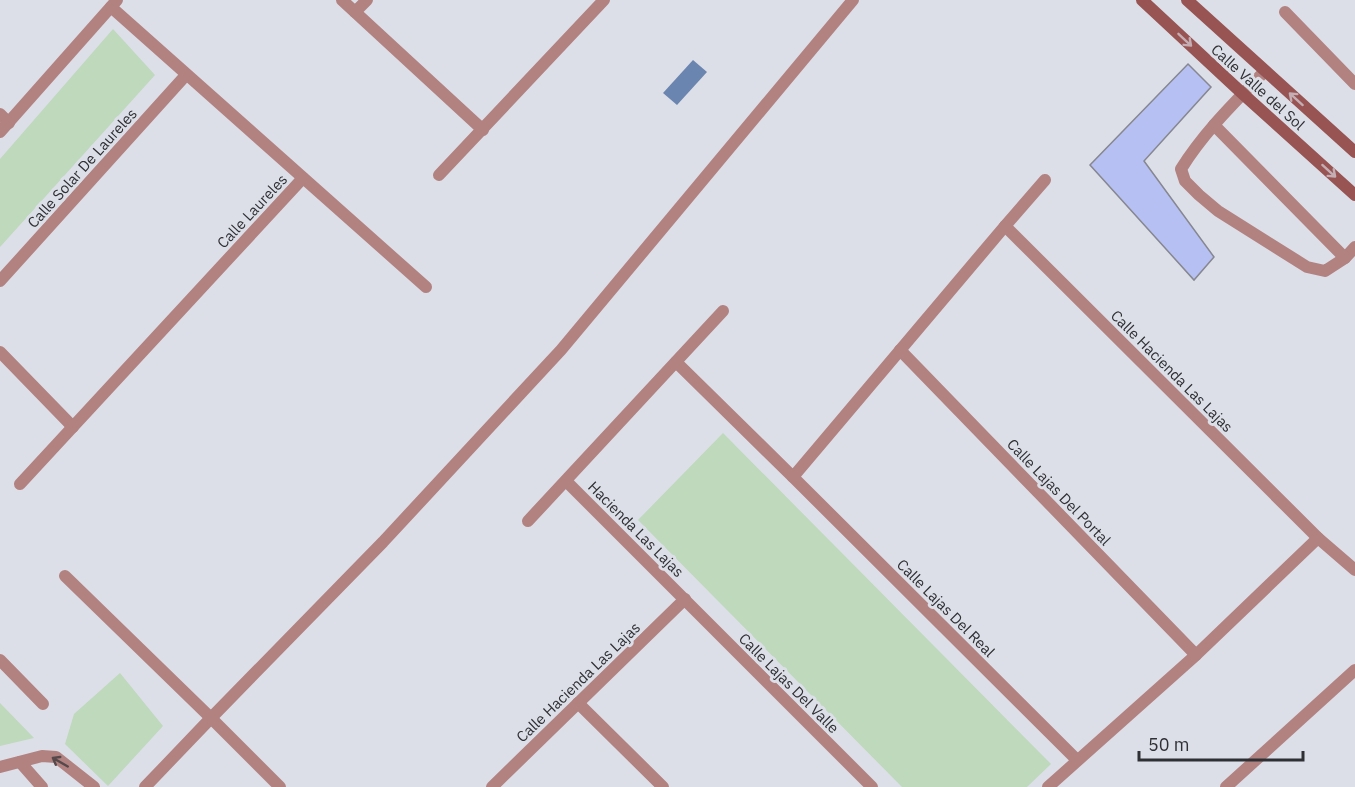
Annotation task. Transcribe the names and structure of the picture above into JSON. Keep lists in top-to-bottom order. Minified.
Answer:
{"streets":{"main road":["Calle Valle del Sol"],"street":["Calle Solar De Laureles","Calle Laureles","Calle Hacienda Las Lajas","Calle Lajas Del Portal","Hacienda Las Lajas","Calle Lajas Del Real","Calle Lajas Del Valle"]},"crossings":[["Calle Solar De Laureles","Calle Laureles"],["Calle Hacienda Las Lajas","Hacienda Las Lajas"],["Calle Hacienda Las Lajas","Calle Lajas Del Valle"],["Hacienda Las Lajas","Calle Lajas Del Valle"]],"scale_bar":"50 m"}
